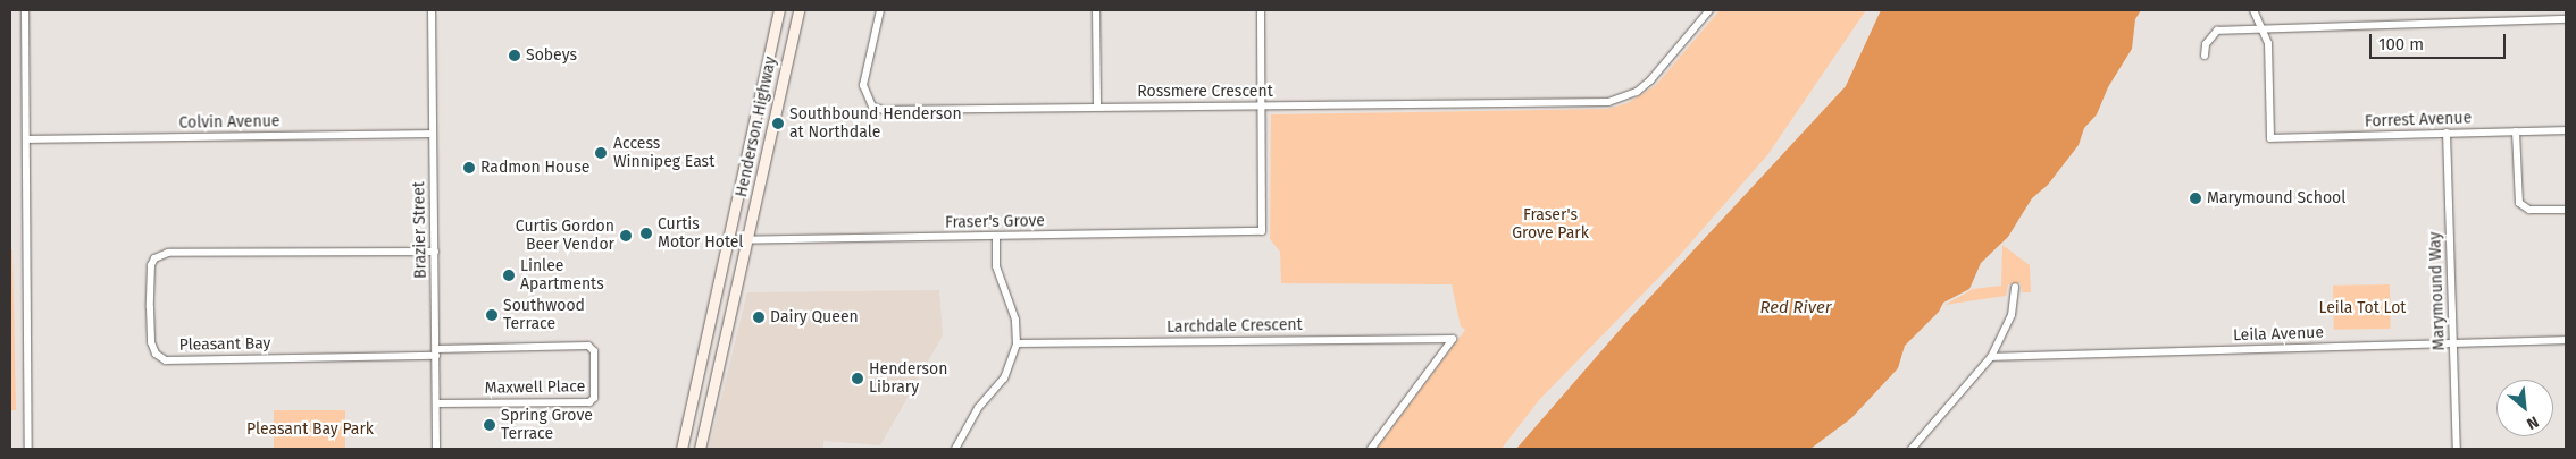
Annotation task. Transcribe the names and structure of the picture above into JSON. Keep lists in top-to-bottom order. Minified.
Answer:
{"streets":{"main road":["Henderson Highway"],"street":["Rossmere Crescent","Forrest Avenue","Colvin Avenue","Fraser's Grove","Brazier Street","Marymound Way","Larchdale Crescent","Leila Avenue","Pleasant Bay","Maxwell Place"]},"crossings":[["Rossmere Crescent","Fraser's Grove"],["Forrest Avenue","Marymound Way"],["Colvin Avenue","Brazier Street"],["Henderson Highway","Fraser's Grove"],["Brazier Street","Pleasant Bay"],["Brazier Street","Maxwell Place"],["Marymound Way","Leila Avenue"],["Pleasant Bay","Maxwell Place"]],"water":["Red River"],"parks":["Fraser's Grove Park","Leila Tot Lot","Pleasant Bay Park"],"places":["Sobeys","Southbound Henderson at Northdale","Access Winnipeg East","Radmon House","Marymound School","Curtis Motor Hotel","Curtis Gordon Beer Vendor","Linlee Apartments","Southwood Terrace","Dairy Queen","Henderson Library","Spring Grove Terrace"],"scale_bar":"100 m","north":"bottom right"}
